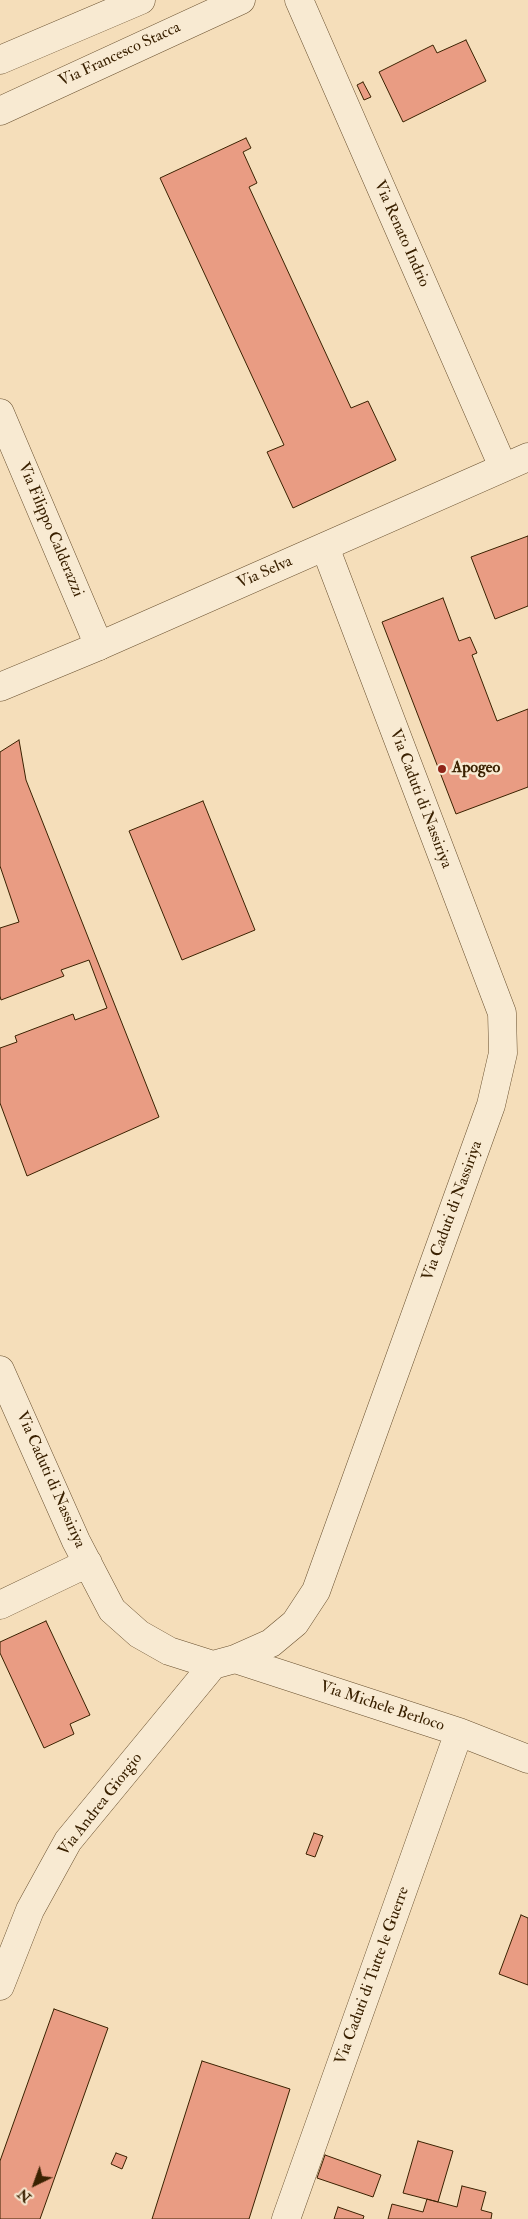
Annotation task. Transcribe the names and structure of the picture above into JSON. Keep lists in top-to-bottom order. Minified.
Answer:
{"streets":{"street":["Via Francesco Stacca","Via Renato Indrio","Via Filippo Calderazzi","Via Selva","Via Caduti di Nassiriya","Via Michele Berloco","Via Andrea Giorgio","Via Caduti di Tutte le Guerre"]},"crossings":[["Via Renato Indrio","Via Selva"],["Via Filippo Calderazzi","Via Selva"],["Via Selva","Via Caduti di Nassiriya"],["Via Caduti di Nassiriya","Via Michele Berloco"],["Via Caduti di Nassiriya","Via Andrea Giorgio"],["Via Michele Berloco","Via Andrea Giorgio"],["Via Michele Berloco","Via Caduti di Tutte le Guerre"]],"places":["Apogeo"],"north":"bottom left"}
